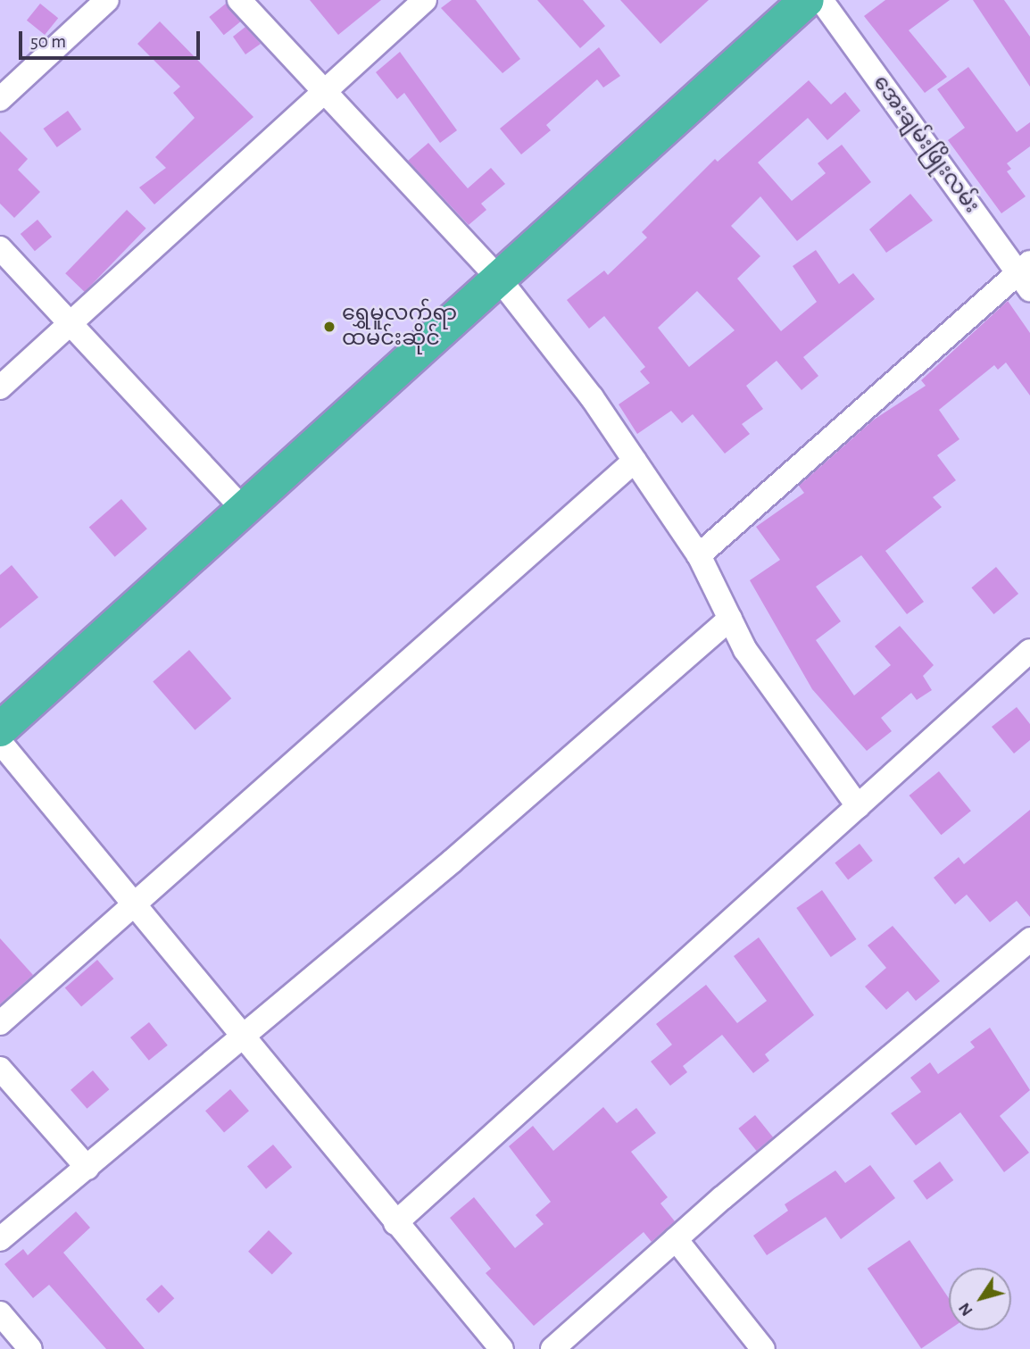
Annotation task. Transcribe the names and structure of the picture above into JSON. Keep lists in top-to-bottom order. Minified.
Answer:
{"streets":{"street":["အေးချမ်းဖြိုးလမ်း"]},"places":["ရွှေမူလက်ရာ ထမင်းဆိုင်"],"scale_bar":"50 m","north":"bottom left"}
